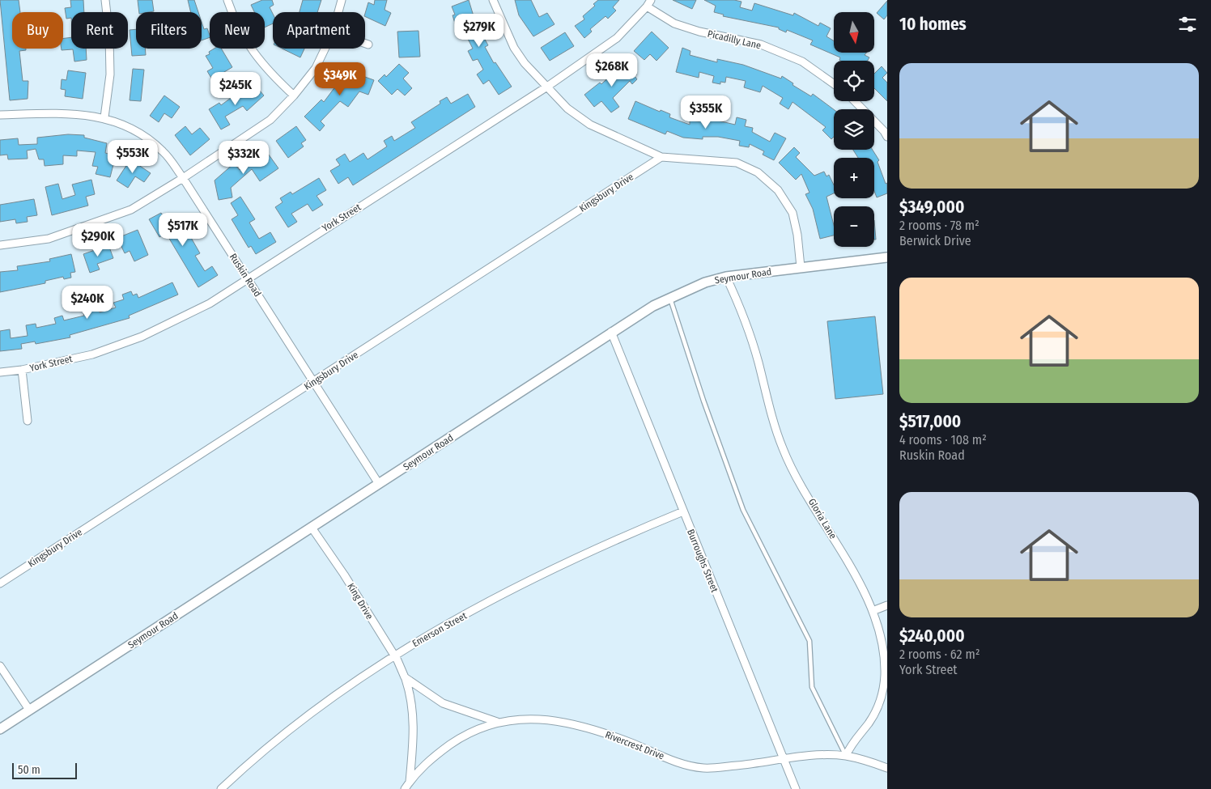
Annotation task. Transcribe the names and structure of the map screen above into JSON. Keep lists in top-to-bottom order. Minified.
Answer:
{"streets":{"street":["Picadilly Lane","Kingsbury Drive","York Street","Ruskin Road","Seymour Road","Gloria Lane","Burroughs Street","King Drive","Emerson Street","Rivercrest Drive"]},"crossings":[["Picadilly Lane","York Street"],["Kingsbury Drive","Ruskin Road"],["York Street","Ruskin Road"],["Ruskin Road","Seymour Road"],["Seymour Road","Gloria Lane"],["Seymour Road","Burroughs Street"],["Seymour Road","King Drive"],["Gloria Lane","Rivercrest Drive"],["Burroughs Street","Emerson Street"],["Burroughs Street","Rivercrest Drive"],["King Drive","Emerson Street"],["King Drive","Rivercrest Drive"]],"scale_bar":"50 m","north":"bottom","page":{"heading":"10 homes","map_buttons":["+","−"],"chip":["Buy","Rent","Filters","New","Apartment"],"price":["$279K","$268K","$349K","$245K","$355K","$553K","$332K","$517K","$290K","$240K"],"list":[{"name":"$349,000","note":"2 rooms · 78 m² · Berwick Drive"},{"name":"$517,000","note":"4 rooms · 108 m² · Ruskin Road"},{"name":"$240,000","note":"2 rooms · 62 m² · York Street"}],"scale":"50 m"}}
